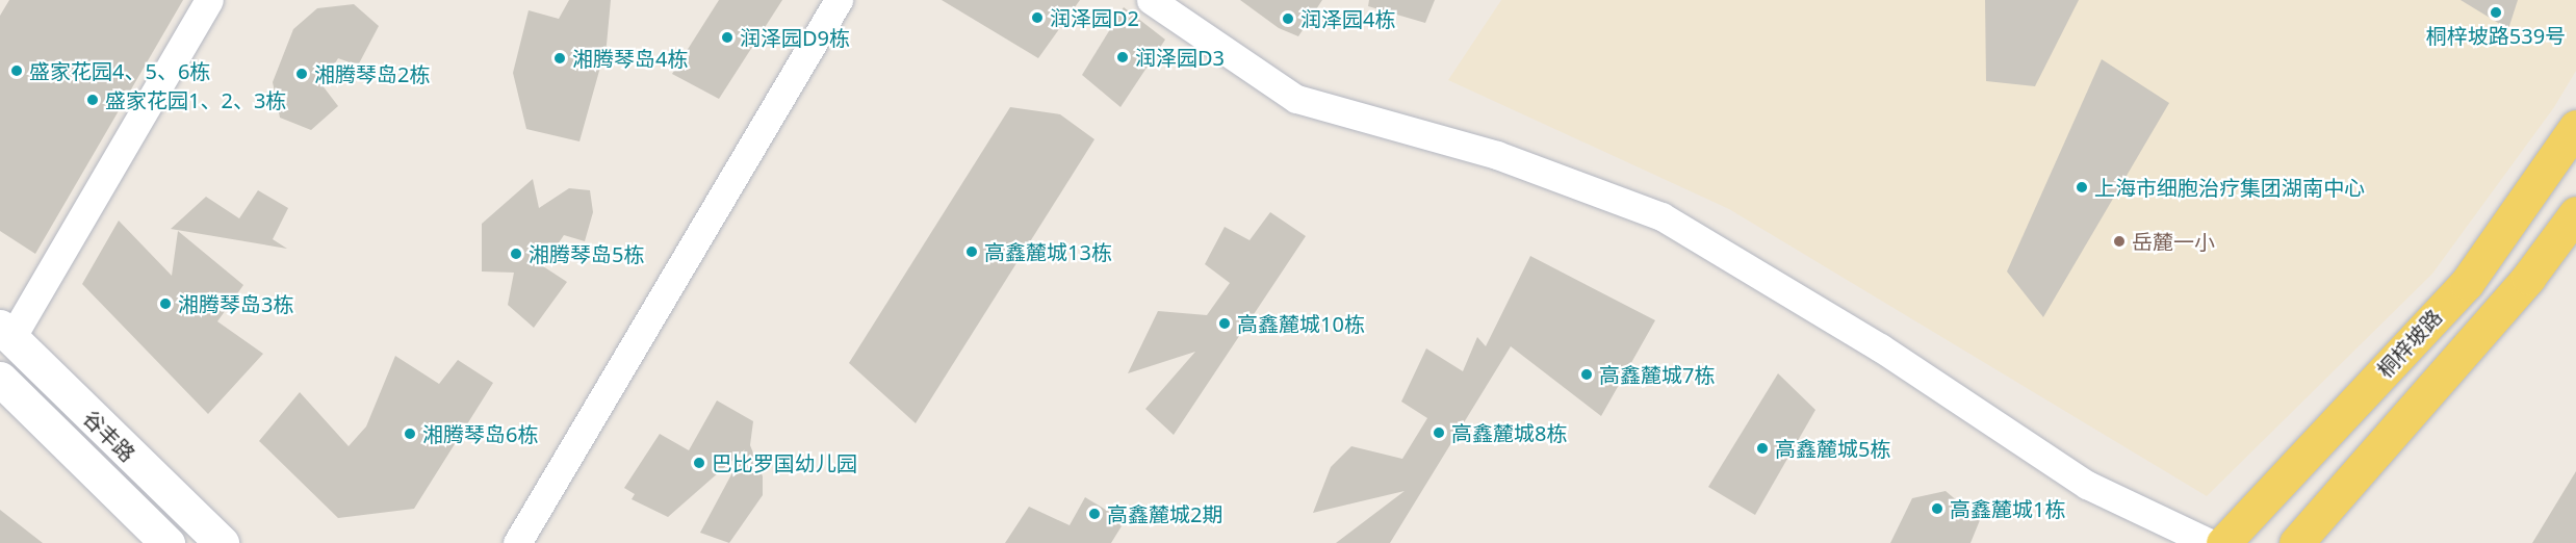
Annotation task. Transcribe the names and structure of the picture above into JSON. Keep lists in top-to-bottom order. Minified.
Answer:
{"streets":{"main road":["桐梓坡路"],"street":["谷丰路"]},"places":["桐梓坡路539号","润泽园D2","润泽园4栋","润泽园D9栋","润泽园D3","湘腾琴岛4栋","盛家花园4、5、6栋","湘腾琴岛2栋","盛家花园1、2、3栋","上海市细胞治疗集团湖南中心","岳麓一小","高鑫麓城13栋","湘腾琴岛5栋","湘腾琴岛3栋","高鑫麓城10栋","高鑫麓城7栋","高鑫麓城8栋","湘腾琴岛6栋","高鑫麓城5栋","巴比罗国幼儿园","高鑫麓城1栋","高鑫麓城2期"]}
